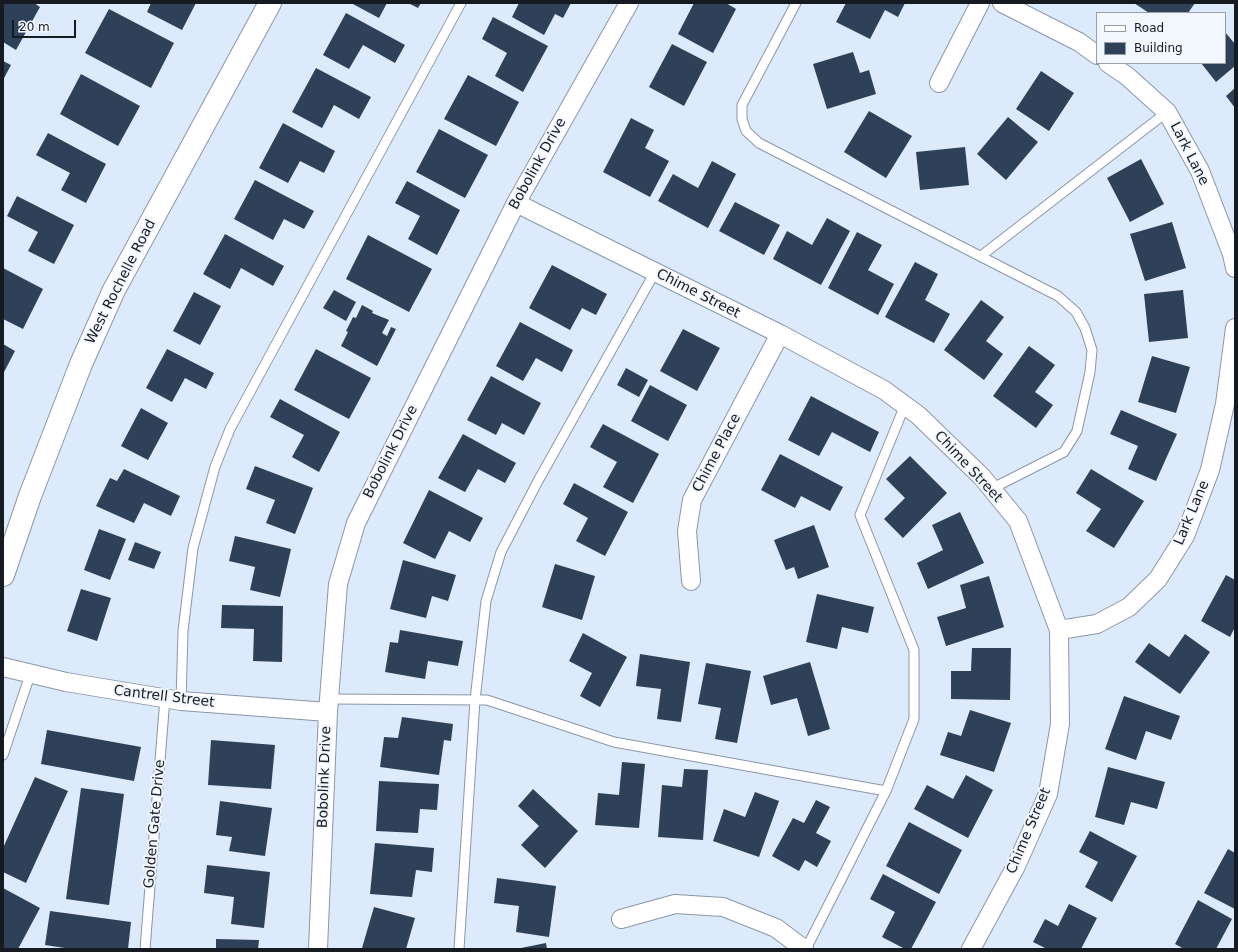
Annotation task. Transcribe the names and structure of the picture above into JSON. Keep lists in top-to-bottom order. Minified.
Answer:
{"streets":{"street":["Lark Lane","Bobolink Drive","West Rochelle Road","Chime Street","Chime Place","Cantrell Street"],"lane":["Golden Gate Drive"]},"crossings":[["Lark Lane","Chime Street"],["Bobolink Drive","Chime Street"],["Bobolink Drive","Cantrell Street"],["Chime Street","Chime Place"],["Cantrell Street","Golden Gate Drive"]],"legend":["Road","Building"],"scale_bar":"20 m"}
